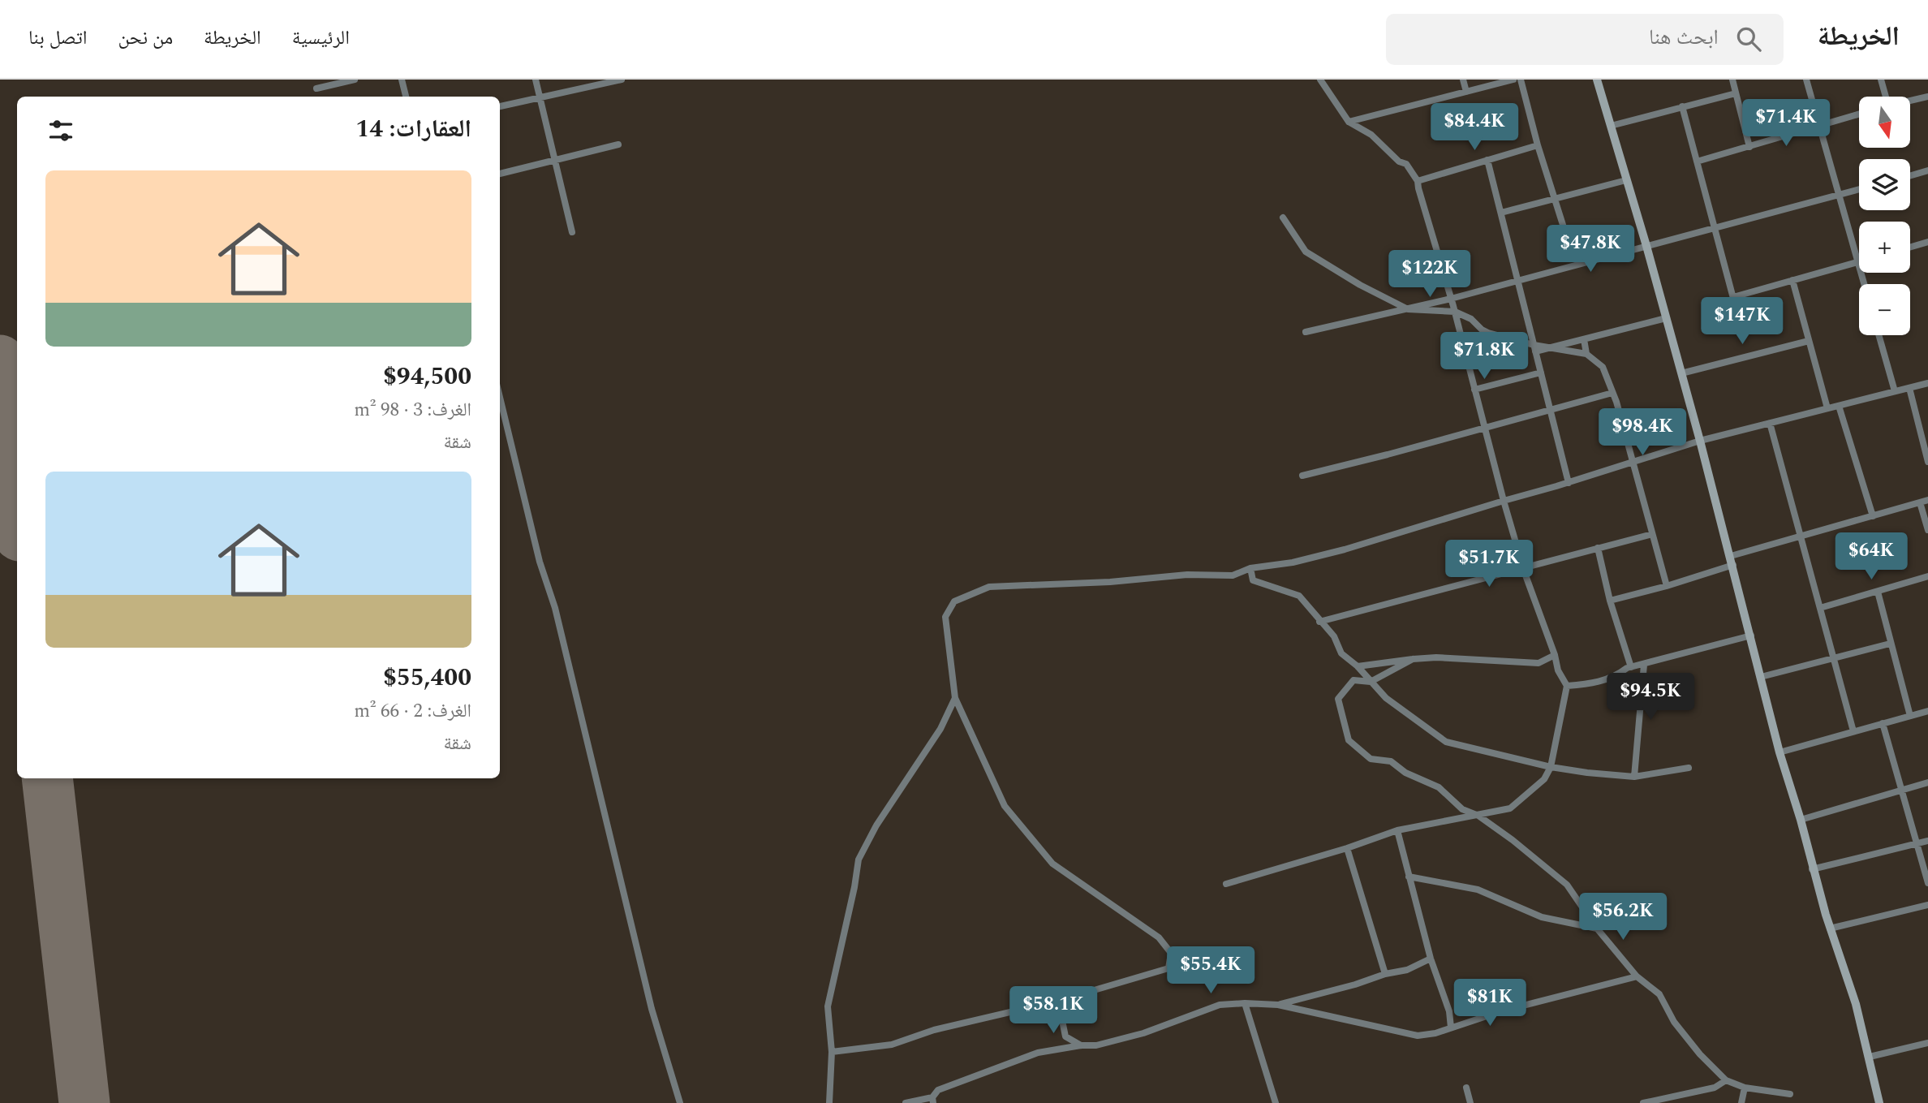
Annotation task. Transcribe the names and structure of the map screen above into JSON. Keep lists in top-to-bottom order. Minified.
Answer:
{"north":"bottom","page":{"header":"الخريطة","search":"ابحث هنا","nav":["الرئيسية","الخريطة","من نحن","اتصل بنا"],"map_buttons":["+","−"],"heading":"العقارات: 14","price":["$71.4K","$84.4K","$47.8K","$122K","$147K","$71.8K","$98.4K","$64K","$51.7K","$94.5K","$56.2K","$55.4K","$81K","$58.1K"],"list":[{"name":"$94,500","note":"الغرف: 3 · 98 m² · شقة"},{"name":"$55,400","note":"الغرف: 2 · 66 m² · شقة"}]}}
